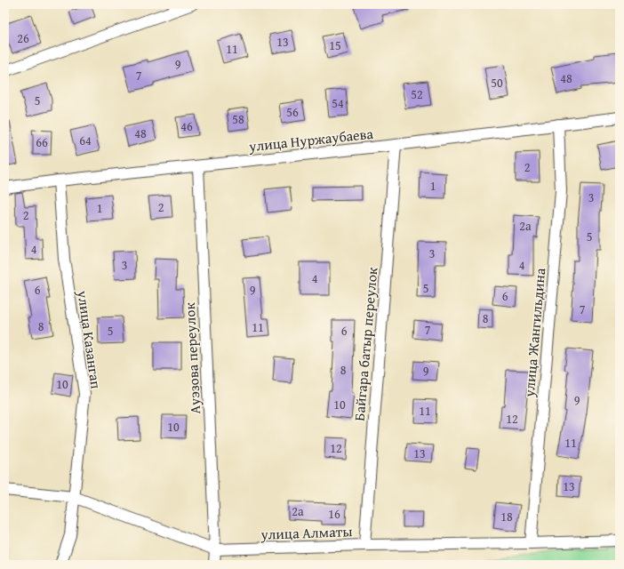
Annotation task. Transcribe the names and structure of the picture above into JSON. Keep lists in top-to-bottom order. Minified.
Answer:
{"streets":{"street":["улица Нуржаубаева","улица Жангильдина","улица Казангап","Байгара батыр переулок","Ауэзова переулок","улица Алматы"]},"crossings":[["улица Нуржаубаева","улица Жангильдина"],["улица Нуржаубаева","улица Казангап"],["улица Нуржаубаева","Байгара батыр переулок"],["улица Нуржаубаева","Ауэзова переулок"],["улица Жангильдина","улица Алматы"],["улица Казангап","улица Алматы"],["Байгара батыр переулок","улица Алматы"],["Ауэзова переулок","улица Алматы"]],"house_numbers":["26","13","15","11","9","7","48","50","52","5","54","56","58","46","48","64","66","2","1","3","2","1","2","2а","5","4","3","3","4","4","5","6","9","6","7","8","8","11","7","5","6","8","9","10","9","10","11","12","10","11","12","13","13","2а","16","18"]}
